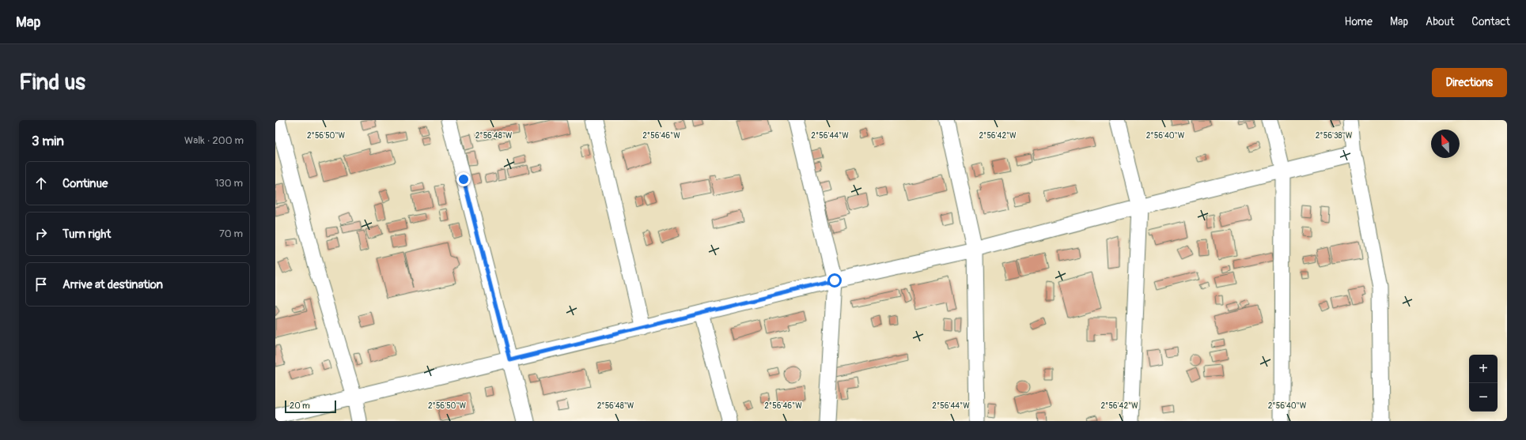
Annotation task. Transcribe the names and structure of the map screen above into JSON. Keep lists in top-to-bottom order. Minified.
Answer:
{"scale_bar":"20 m","north":"top left","page":{"header":"Map","nav":["Home","Map","About","Contact"],"buttons":"Directions","title":"Find us","heading":["3 min","Walk · 200 m"],"list":[["Continue","130 m"],["Turn right","70 m"],"Arrive at destination"],"map_buttons":["+","−"],"scale":"20 m"},"coordinates":["2°56'50\"W","2°56'48\"W","2°56'46\"W","2°56'44\"W","2°56'42\"W","2°56'40\"W","2°56'38\"W"]}
